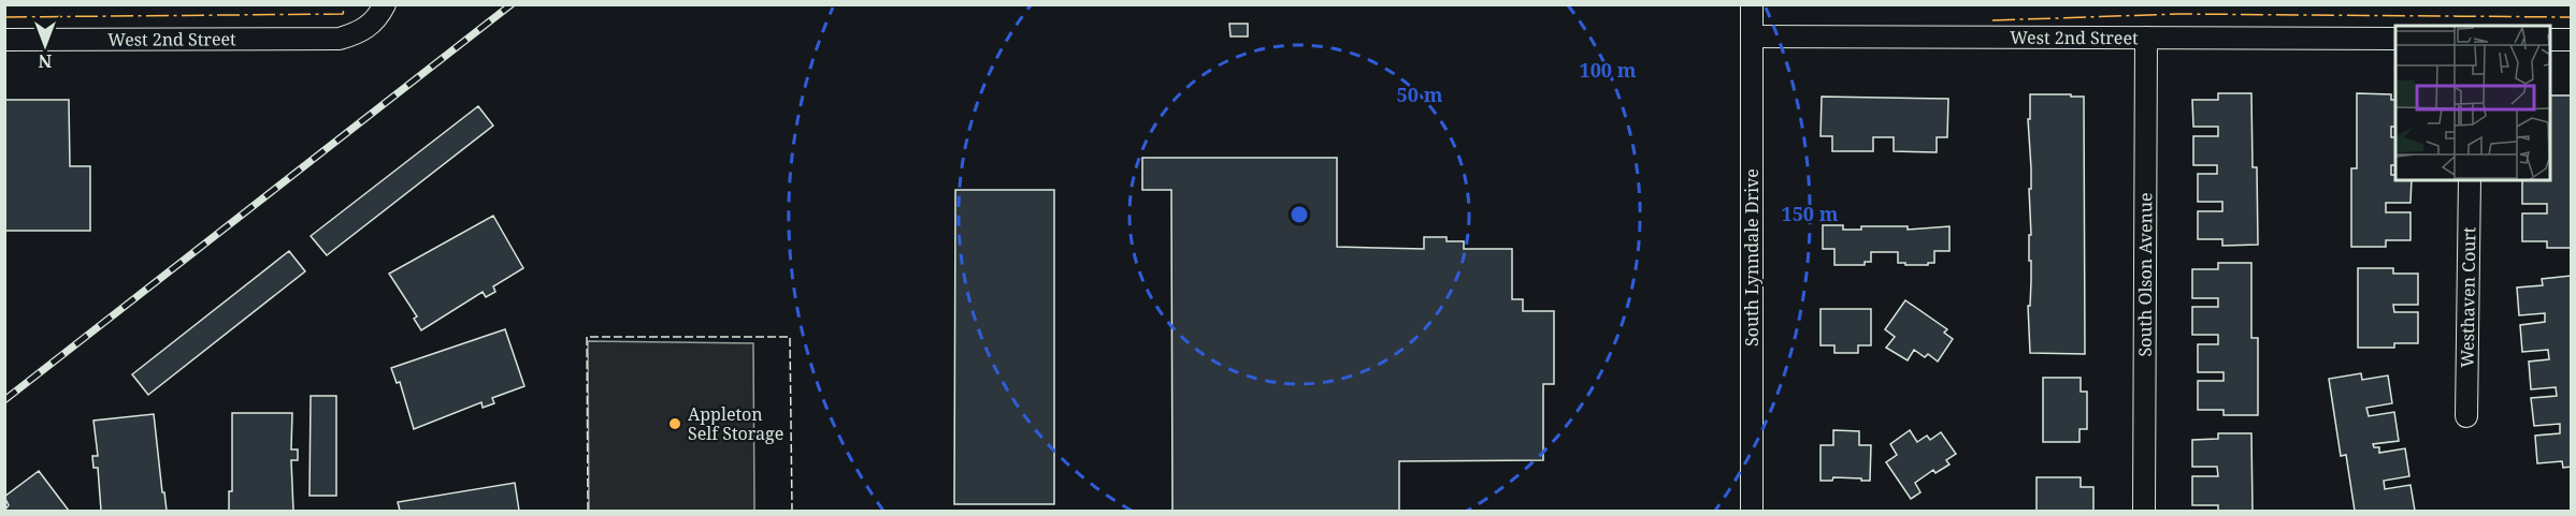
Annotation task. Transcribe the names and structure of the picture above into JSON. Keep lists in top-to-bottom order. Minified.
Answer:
{"streets":{"street":["West 2nd Street","South Lynndale Drive","South Olson Avenue","Westhaven Court"]},"crossings":[["West 2nd Street","South Lynndale Drive"],["West 2nd Street","South Olson Avenue"]],"places":["Appleton Self Storage"],"north":"bottom","rings":["100 m","50 m","150 m"]}
